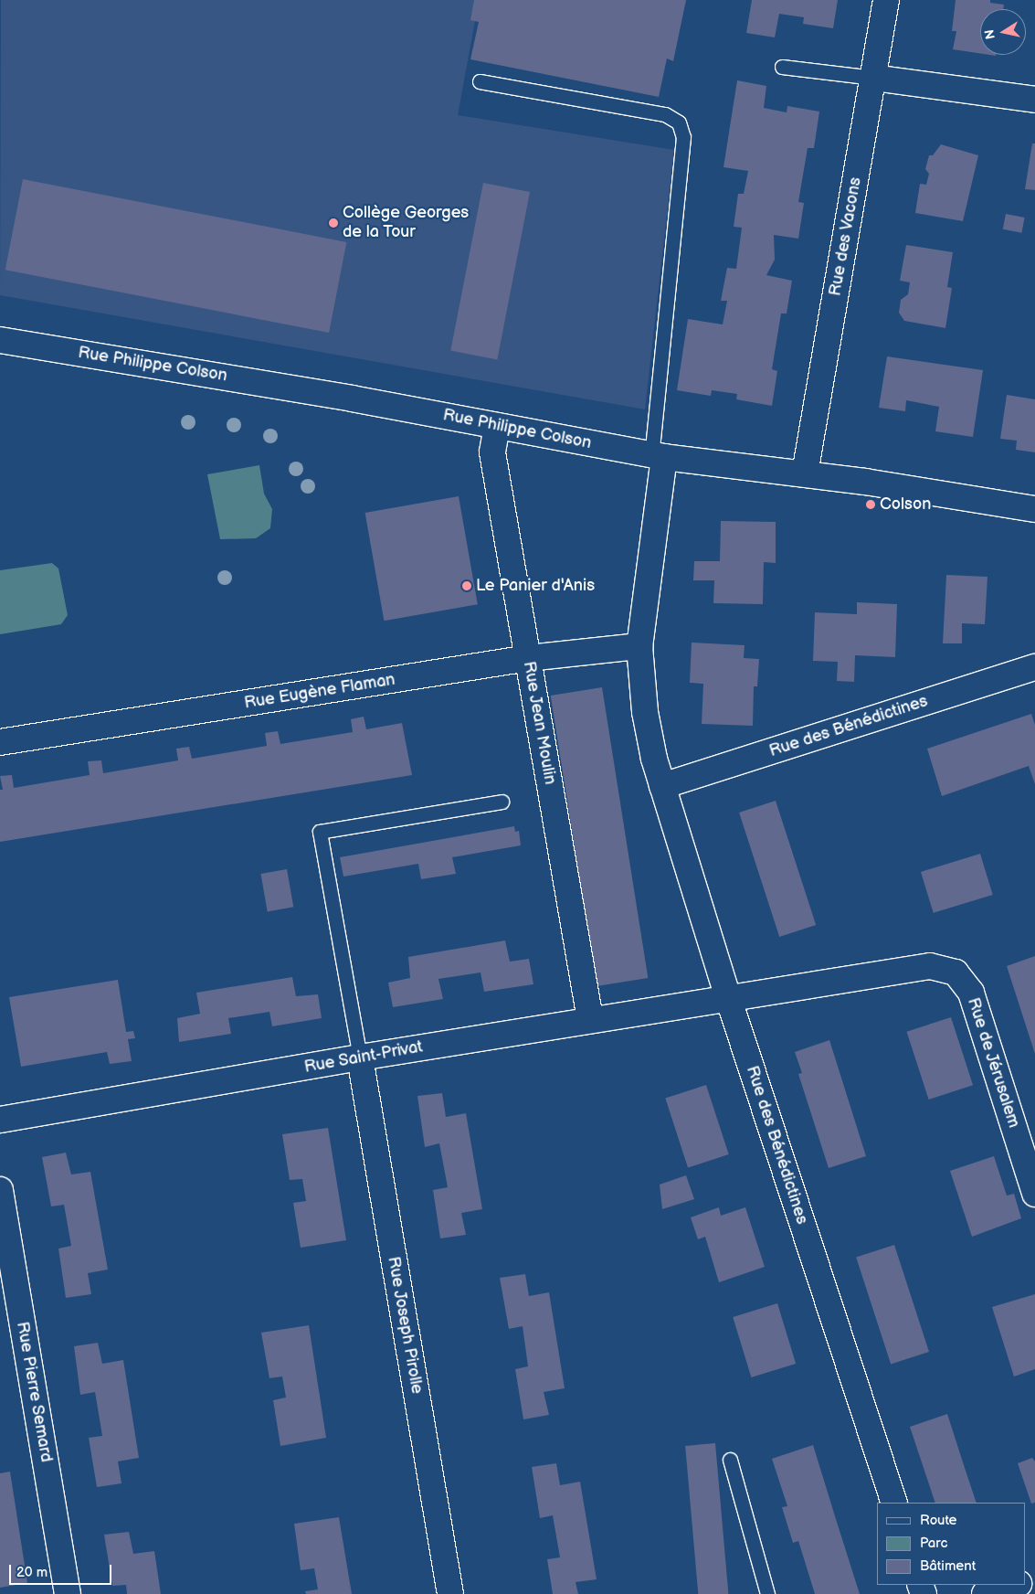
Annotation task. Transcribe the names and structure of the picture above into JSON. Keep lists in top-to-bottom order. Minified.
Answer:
{"streets":{"street":["Rue des Vacons","Rue Philippe Colson","Rue Eugène Flaman","Rue Jean Moulin","Rue des Bénédictines","Rue Saint-Privat","Rue de Jérusalem","Rue Joseph Pirolle","Rue Pierre Semard"]},"crossings":[["Rue des Vacons","Rue Philippe Colson"],["Rue Philippe Colson","Rue Jean Moulin"],["Rue Philippe Colson","Rue des Bénédictines"],["Rue Eugène Flaman","Rue Jean Moulin"],["Rue Eugène Flaman","Rue des Bénédictines"],["Rue Jean Moulin","Rue Saint-Privat"],["Rue des Bénédictines","Rue Saint-Privat"],["Rue des Bénédictines","Rue de Jérusalem"],["Rue Saint-Privat","Rue de Jérusalem"],["Rue Saint-Privat","Rue Joseph Pirolle"]],"places":["Collège Georges de la Tour","Colson","Le Panier d'Anis"],"legend":["Route","Parc","Bâtiment"],"scale_bar":"20 m","north":"left"}
